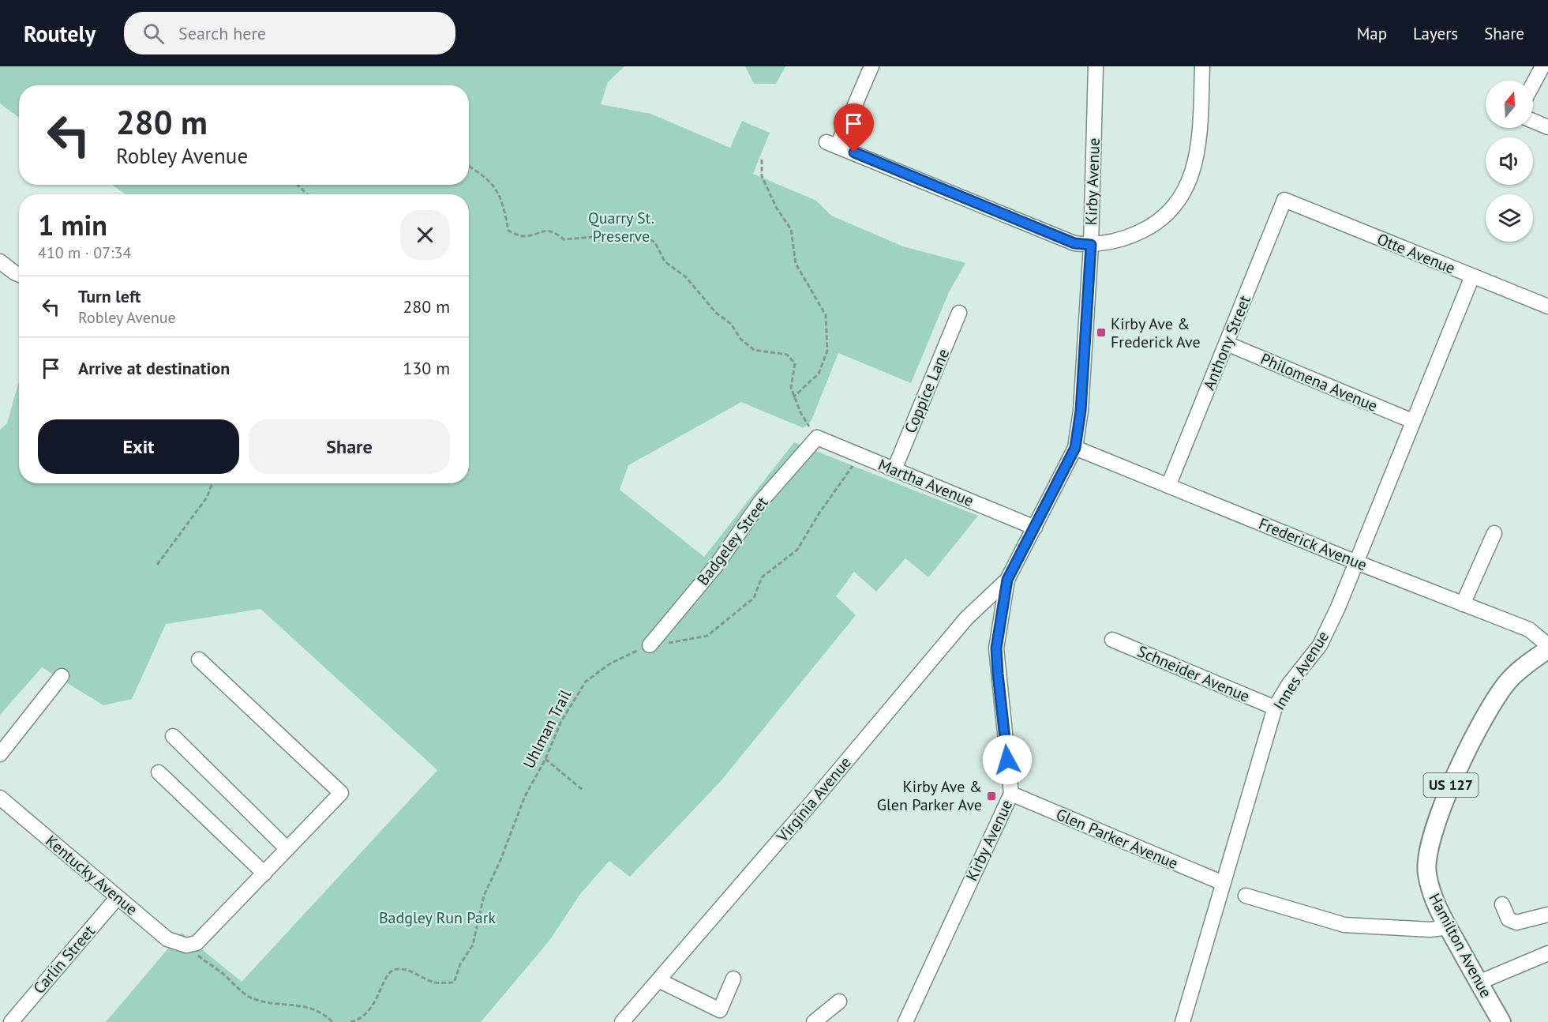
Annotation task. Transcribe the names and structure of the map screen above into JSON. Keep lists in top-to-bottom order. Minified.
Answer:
{"streets":{"main road":["US 127","Hamilton Avenue"],"street":["Kirby Avenue","Otte Avenue","Anthony Street","Philomena Avenue","Coppice Lane","Martha Avenue","Badgeley Street","Frederick Avenue","Innes Avenue","Schneider Avenue","Virginia Avenue","Glen Parker Avenue","Kentucky Avenue","Carlin Street"],"path":["Uhlman Trail"]},"crossings":[["Kirby Avenue","Martha Avenue"],["Kirby Avenue","Frederick Avenue"],["Kirby Avenue","Virginia Avenue"],["Kirby Avenue","Glen Parker Avenue"],["Otte Avenue","Anthony Street"],["Otte Avenue","Innes Avenue"],["Anthony Street","Philomena Avenue"],["Anthony Street","Frederick Avenue"],["Philomena Avenue","Innes Avenue"],["Coppice Lane","Martha Avenue"],["Martha Avenue","Badgeley Street"],["Martha Avenue","Uhlman Trail"],["Badgeley Street","Uhlman Trail"],["Frederick Avenue","Innes Avenue"],["Innes Avenue","Schneider Avenue"],["Innes Avenue","Glen Parker Avenue"],["Kentucky Avenue","Carlin Street"]],"parks":["Quarry St. Preserve","Badgley Run Park"],"places":{"transit":["Kirby Ave & Frederick Ave","Kirby Ave & Glen Parker Ave"]},"north":"top","page":{"header":"Routely","search":"Search here","nav":["Map","Layers","Share"],"turn":["280 m","Robley Avenue"],"heading":["1 min","410 m · 07:34"],"list":[{"name":"Turn left","note":"Robley Avenue","value":"280 m"},{"name":"Arrive at destination","value":"130 m"}],"buttons":["Exit","Share"]}}
